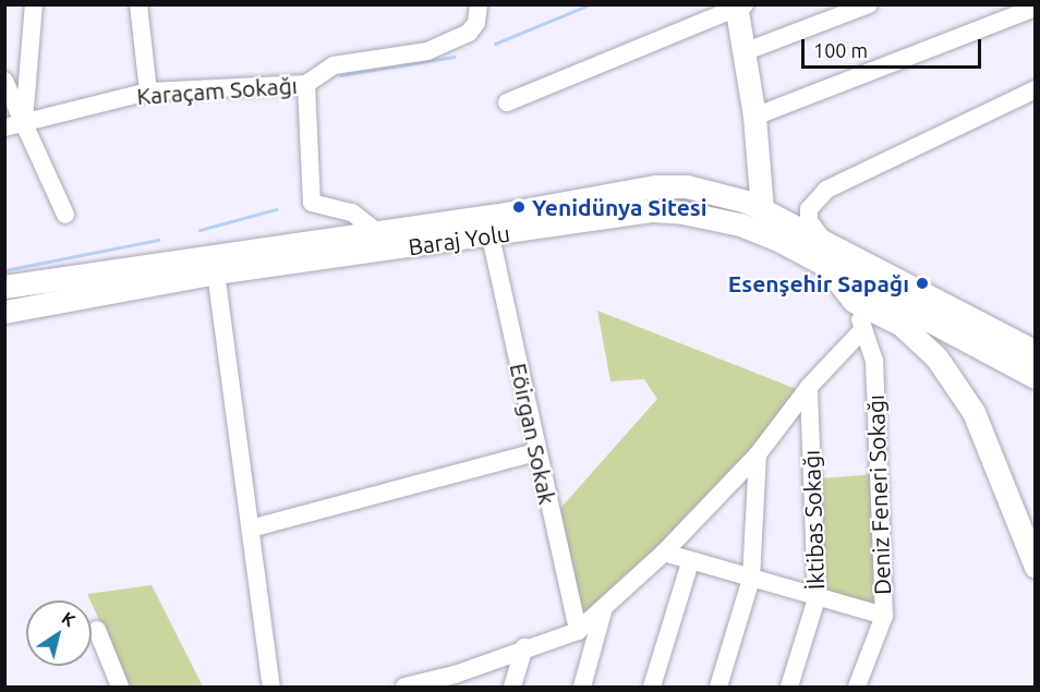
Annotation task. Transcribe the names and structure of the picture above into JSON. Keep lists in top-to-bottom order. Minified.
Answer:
{"streets":{"main road":["Baraj Yolu"],"street":["Karaçam Sokağı","Eöirgan Sokak","Deniz Feneri Sokağı","İktibas Sokağı"]},"crossings":[["Baraj Yolu","Eöirgan Sokak"]],"places":["Yenidünya Sitesi","Esenşehir Sapağı"],"scale_bar":"100 m","north":"top right"}
